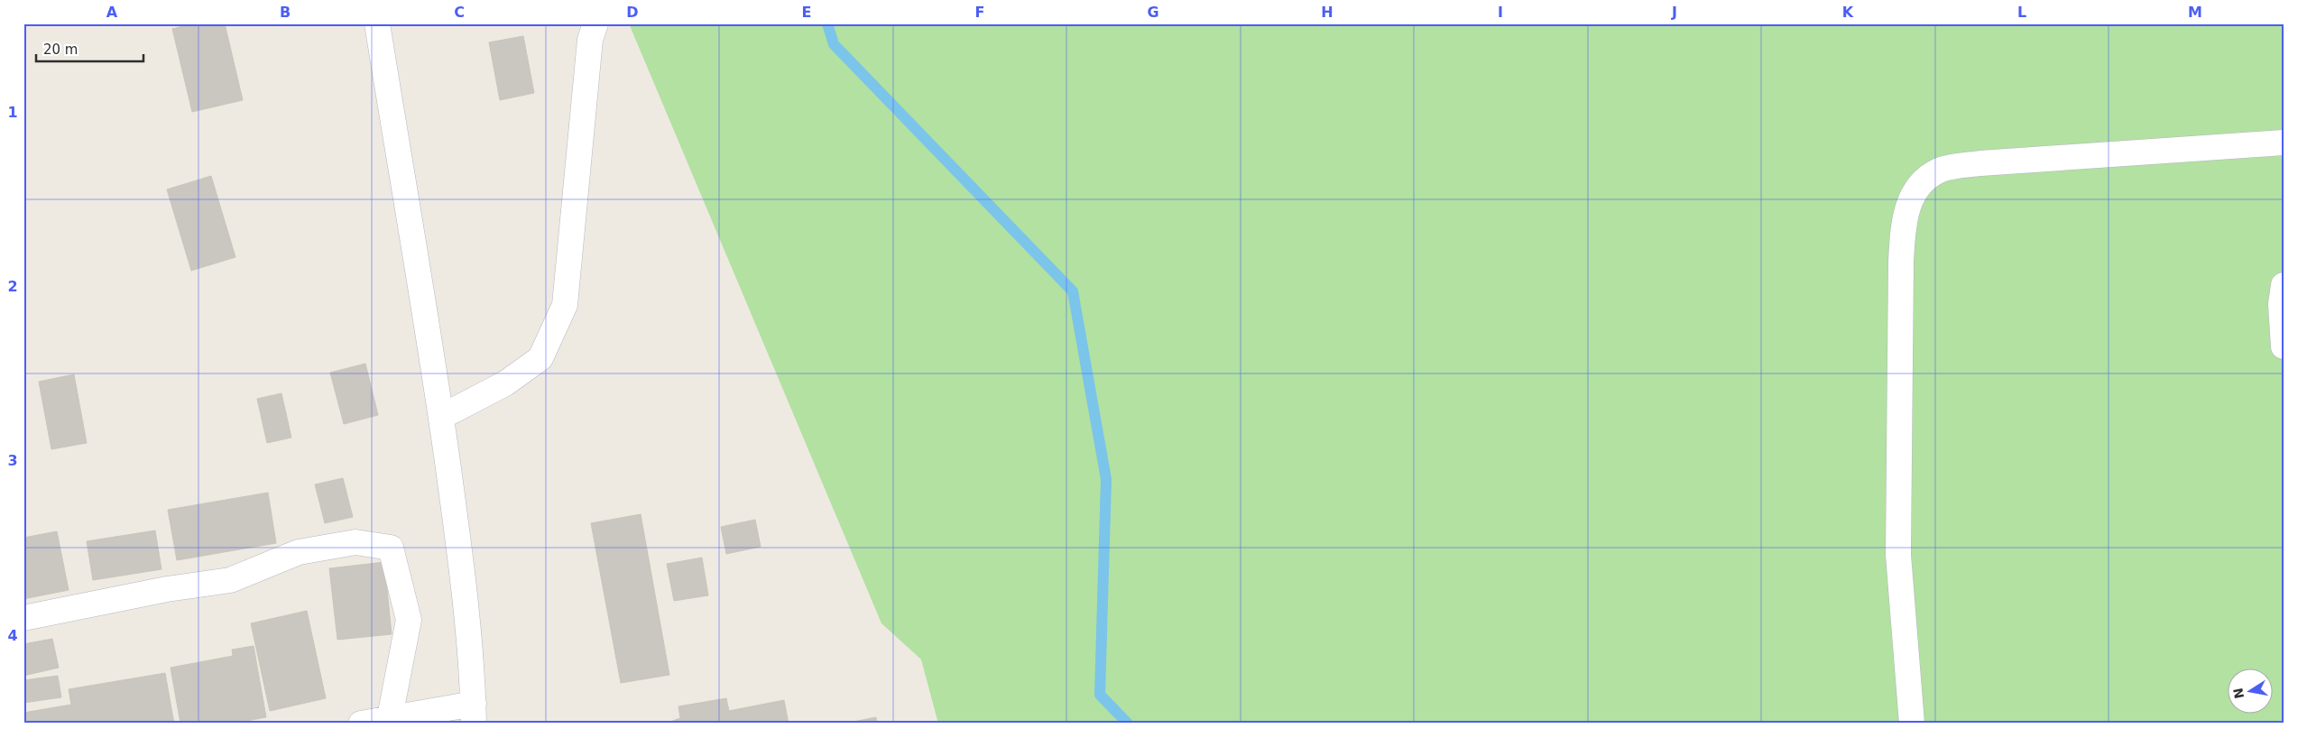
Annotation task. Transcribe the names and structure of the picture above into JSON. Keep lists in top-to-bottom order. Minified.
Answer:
{"scale_bar":"20 m","north":"left","grid":{"columns":["A","B","C","D","E","F","G","H","I","J","K","L","M"],"rows":["1","2","3","4"]}}
